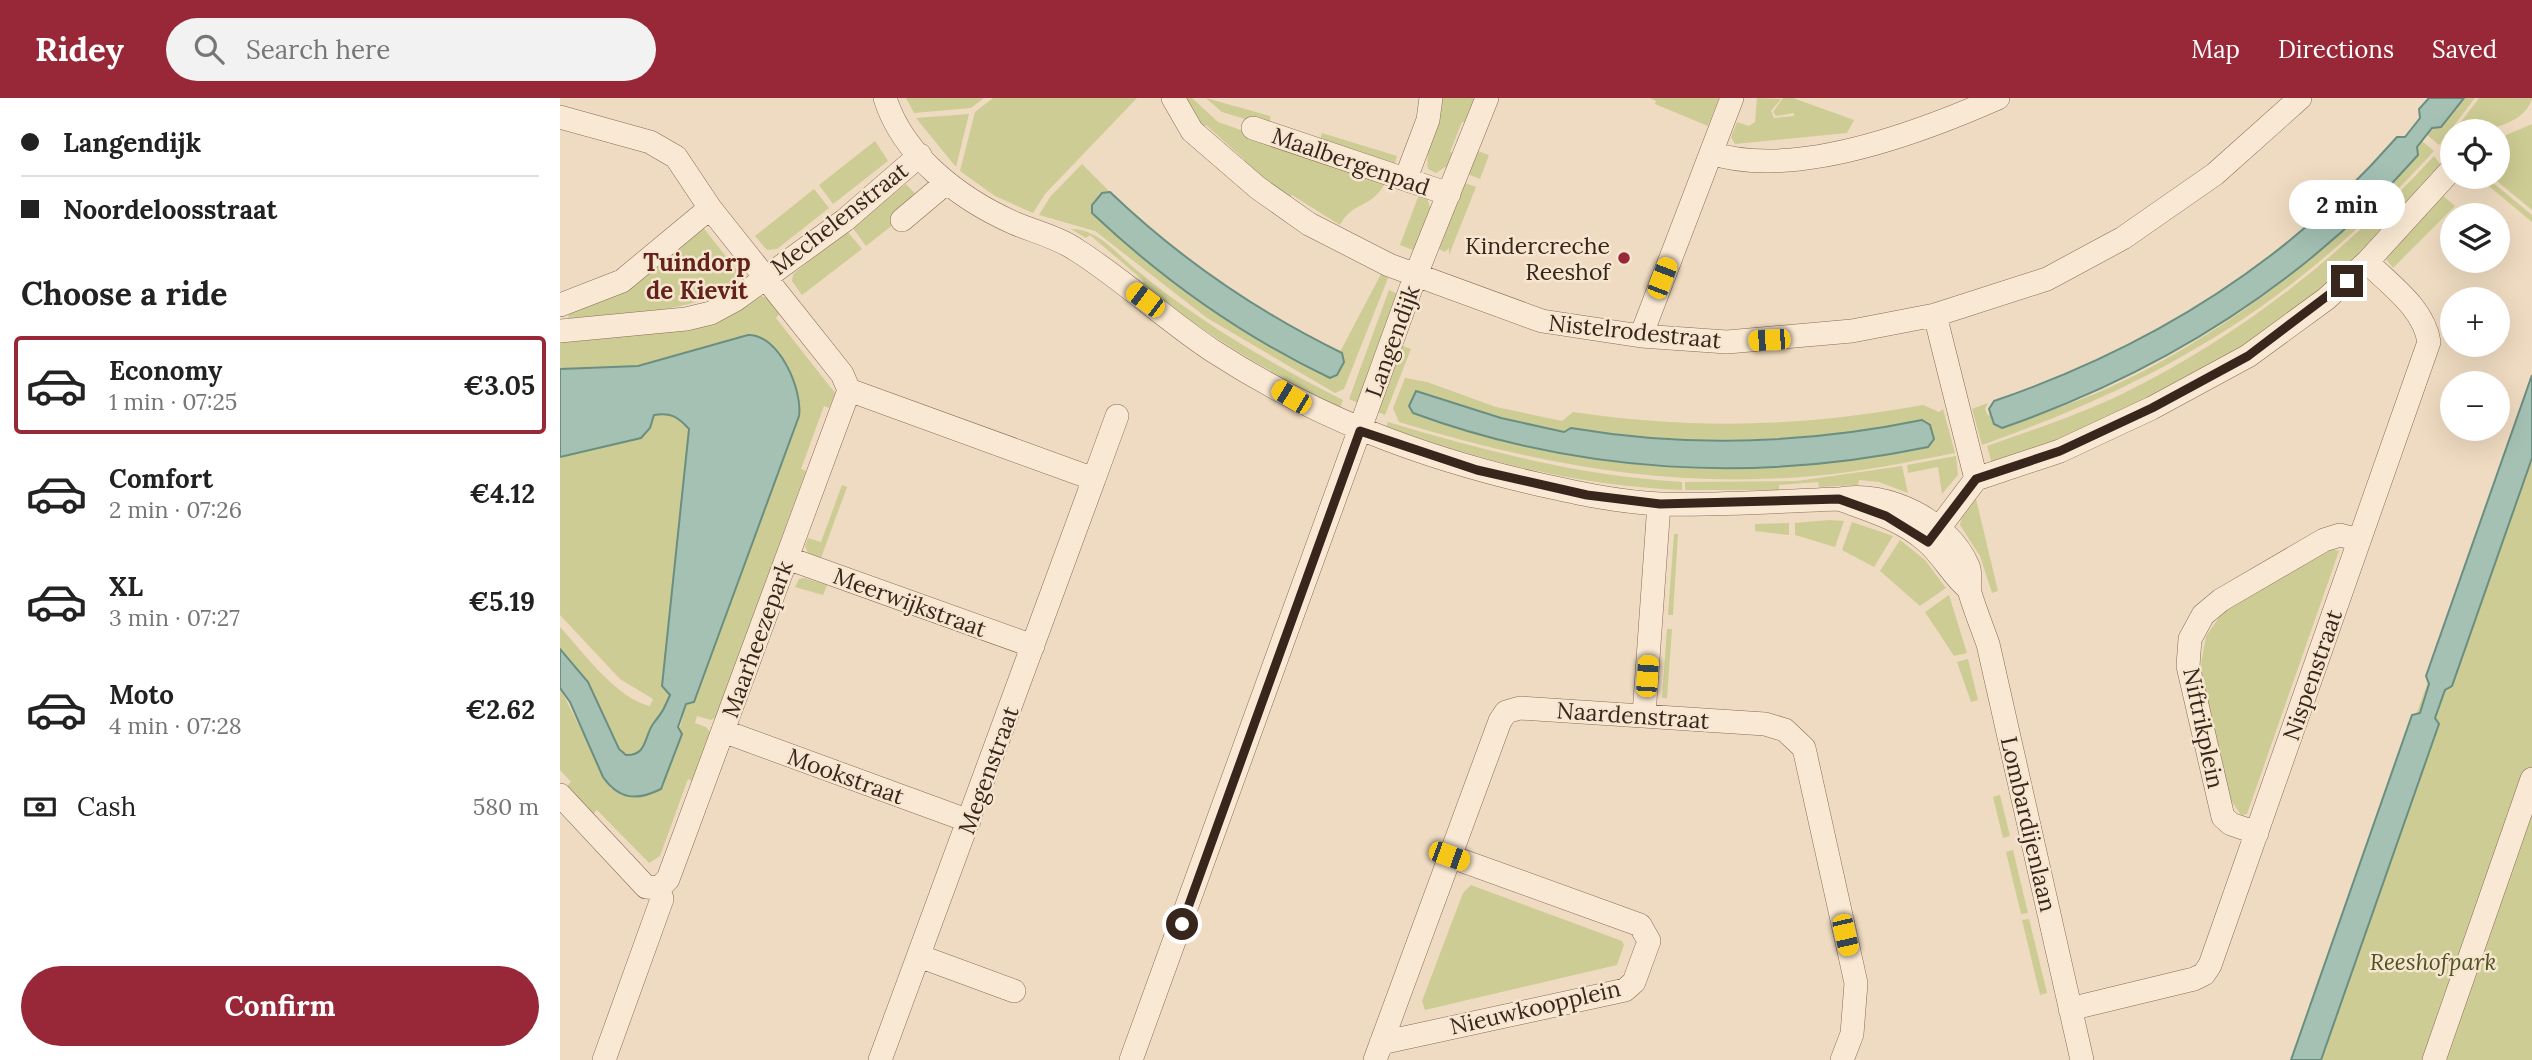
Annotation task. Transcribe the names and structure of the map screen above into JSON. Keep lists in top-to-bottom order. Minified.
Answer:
{"streets":{"street":["Maalbergenpad","Mechelenstraat","Nistelrodestraat","Langendijk","Meerwijkstraat","Maarheezepark","Nispenstraat","Naardenstraat","Niftrikplein","Megenstraat","Mookstraat","Lombardijenlaan","Nieuwkoopplein"]},"crossings":[["Maalbergenpad","Langendijk"],["Mechelenstraat","Lombardijenlaan"],["Nistelrodestraat","Langendijk"],["Langendijk","Lombardijenlaan"],["Meerwijkstraat","Maarheezepark"],["Meerwijkstraat","Megenstraat"],["Maarheezepark","Mookstraat"],["Nispenstraat","Niftrikplein"],["Nispenstraat","Lombardijenlaan"],["Naardenstraat","Nieuwkoopplein"],["Megenstraat","Mookstraat"]],"districts":["Tuindorp de Kievit"],"parks":["Reeshofpark"],"places":["Kindercreche Reeshof"],"page":{"header":"Ridey","search":"Search here","nav":["Map","Directions","Saved"],"banner":["Langendijk","Noordeloosstraat"],"map_buttons":["+","−"],"bubble":"2 min","heading":"Choose a ride","list":[{"name":"Economy","note":"1 min · 07:25","value":"€3.05"},{"name":"Comfort","note":"2 min · 07:26","value":"€4.12"},{"name":"XL","note":"3 min · 07:27","value":"€5.19"},{"name":"Moto","note":"4 min · 07:28","value":"€2.62"}],"pay":["Cash","580 m"],"buttons":"Confirm"}}
